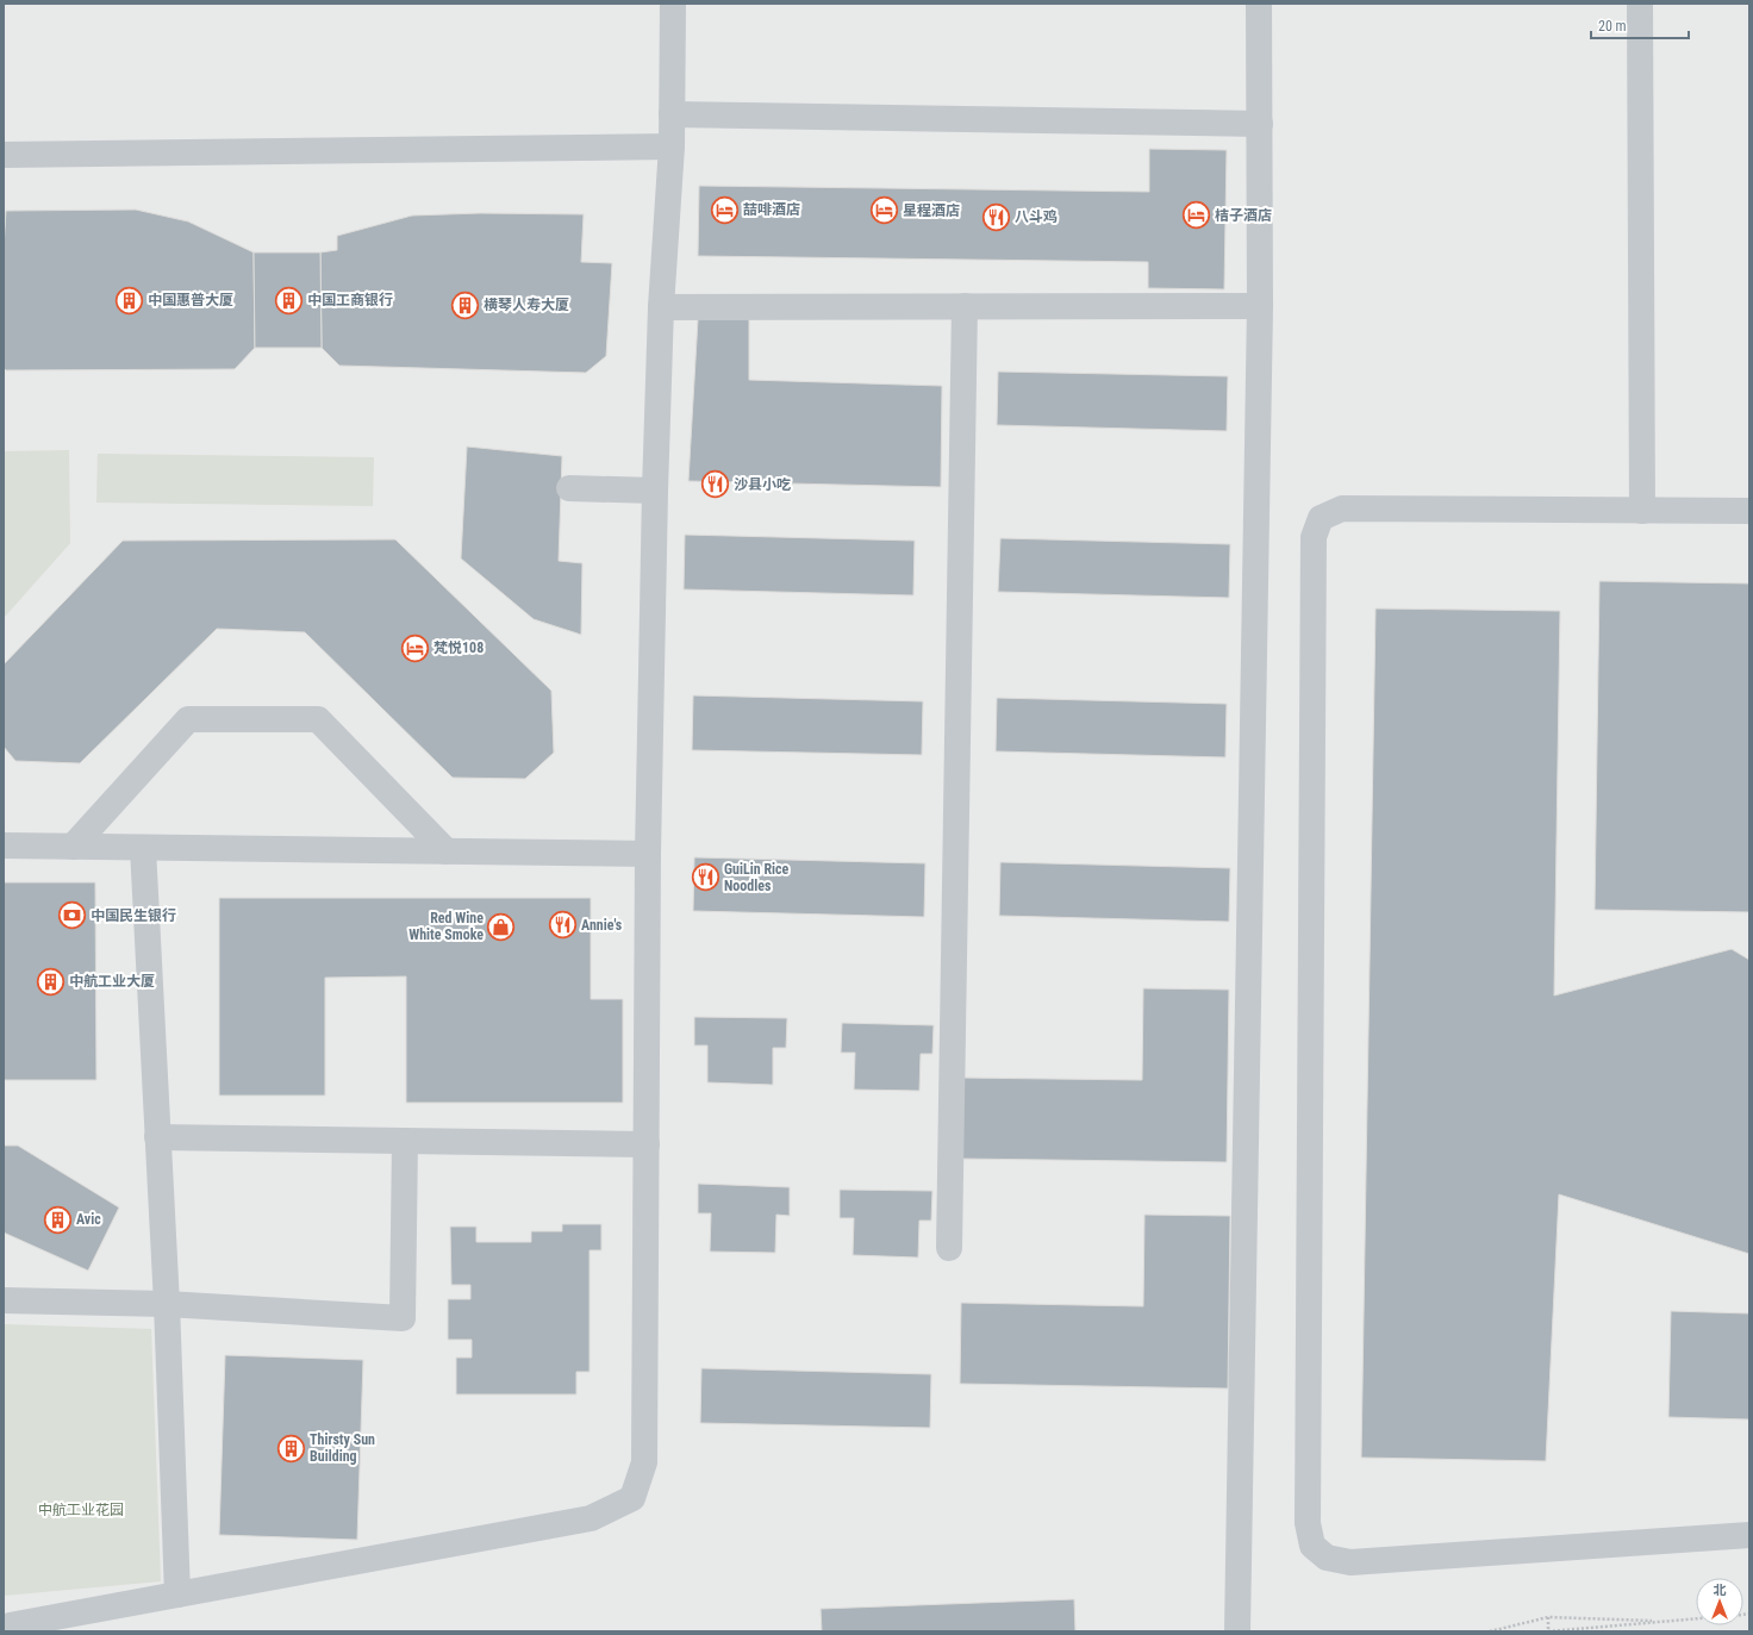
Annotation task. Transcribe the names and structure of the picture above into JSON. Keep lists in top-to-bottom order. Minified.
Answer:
{"parks":["中航工业花园"],"places":{"hotel":["喆啡酒店","星程酒店","桔子酒店","梵悦108"],"restaurant":["八斗鸡","沙县小吃","GuiLin Rice Noodles","Annie's"],"building":["中国惠普大厦","中国工商银行","横琴人寿大厦","中航工业大厦","Avic","Thirsty Sun Building"],"bank":["中国民生银行"],"shop":["Red Wine White Smoke"]},"scale_bar":"20 m","north":"top"}
